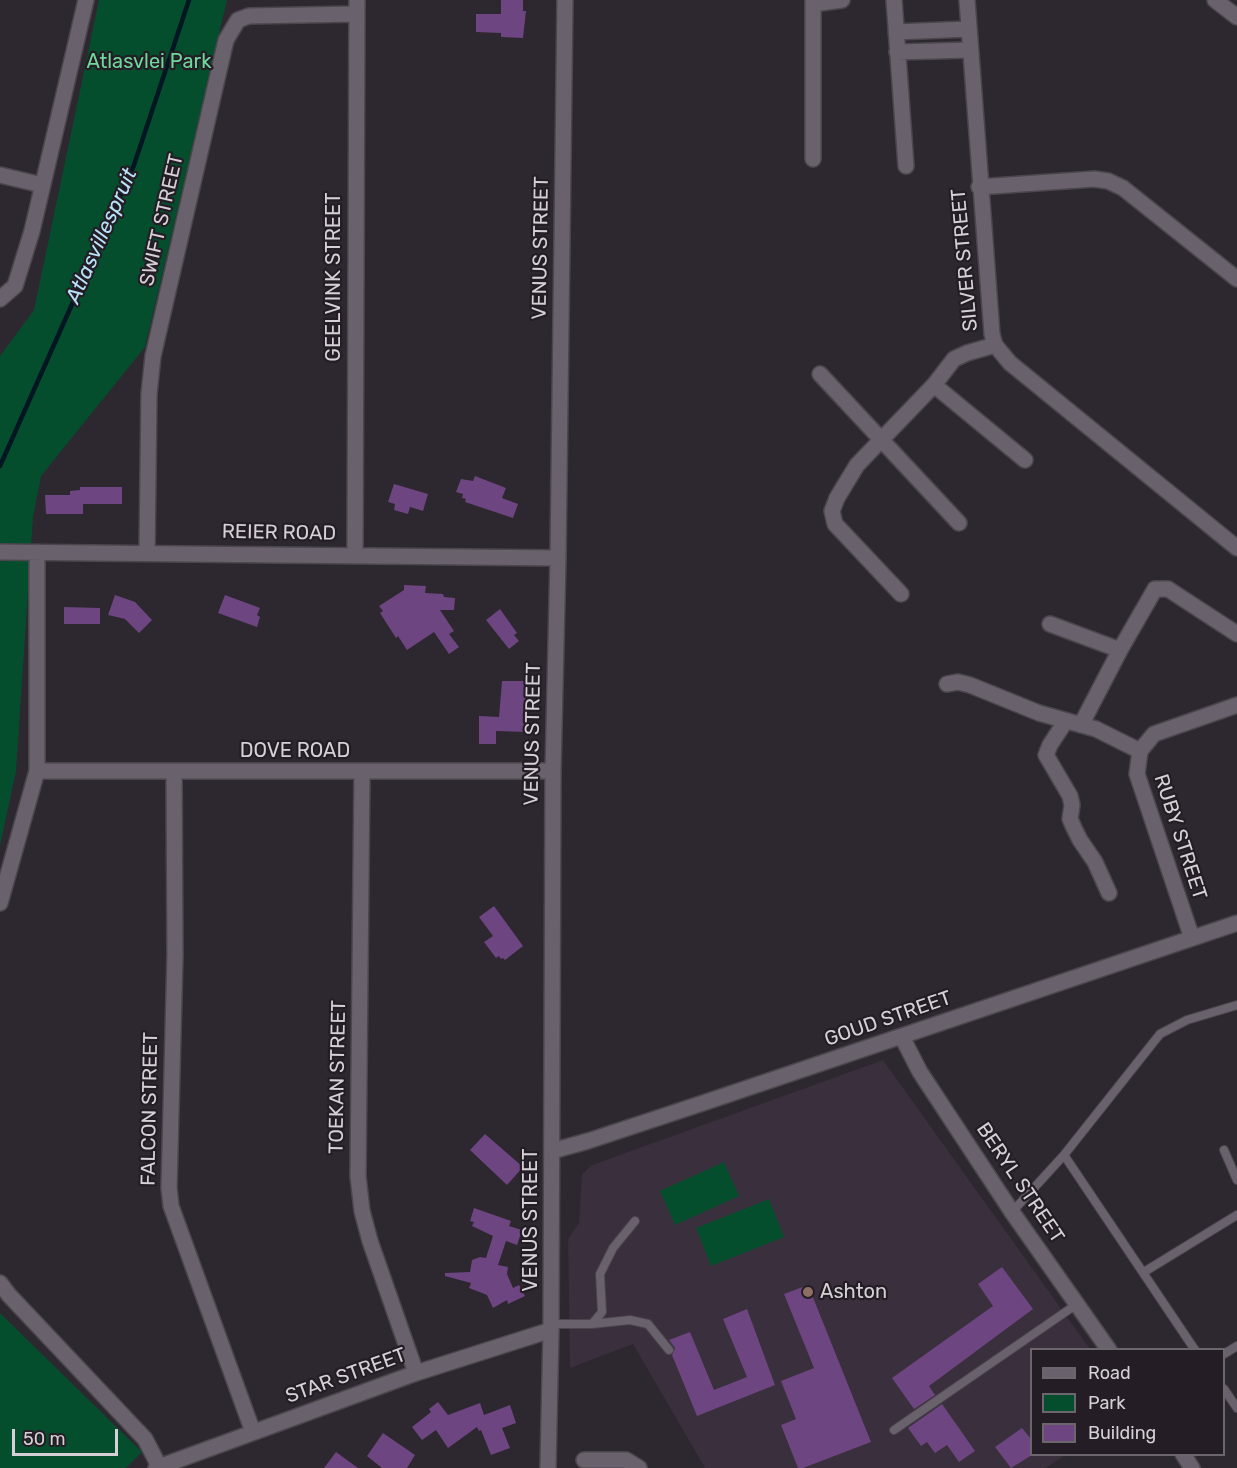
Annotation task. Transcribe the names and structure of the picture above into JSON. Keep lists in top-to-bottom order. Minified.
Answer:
{"streets":{"street":["SWIFT STREET","VENUS STREET","SILVER STREET","GEELVINK STREET","REIER ROAD","DOVE ROAD","RUBY STREET","GOUD STREET","TOEKAN STREET","FALCON STREET","BERYL STREET","STAR STREET"]},"crossings":[["SWIFT STREET","GEELVINK STREET"],["SWIFT STREET","REIER ROAD"],["VENUS STREET","REIER ROAD"],["VENUS STREET","DOVE ROAD"],["VENUS STREET","GOUD STREET"],["VENUS STREET","STAR STREET"],["GEELVINK STREET","REIER ROAD"],["DOVE ROAD","TOEKAN STREET"],["DOVE ROAD","FALCON STREET"],["RUBY STREET","GOUD STREET"],["GOUD STREET","BERYL STREET"],["TOEKAN STREET","STAR STREET"],["FALCON STREET","STAR STREET"]],"water":["Atlasvillespruit"],"parks":["Atlasvlei Park"],"places":["Ashton"],"legend":["Road","Park","Building"],"scale_bar":"50 m"}
